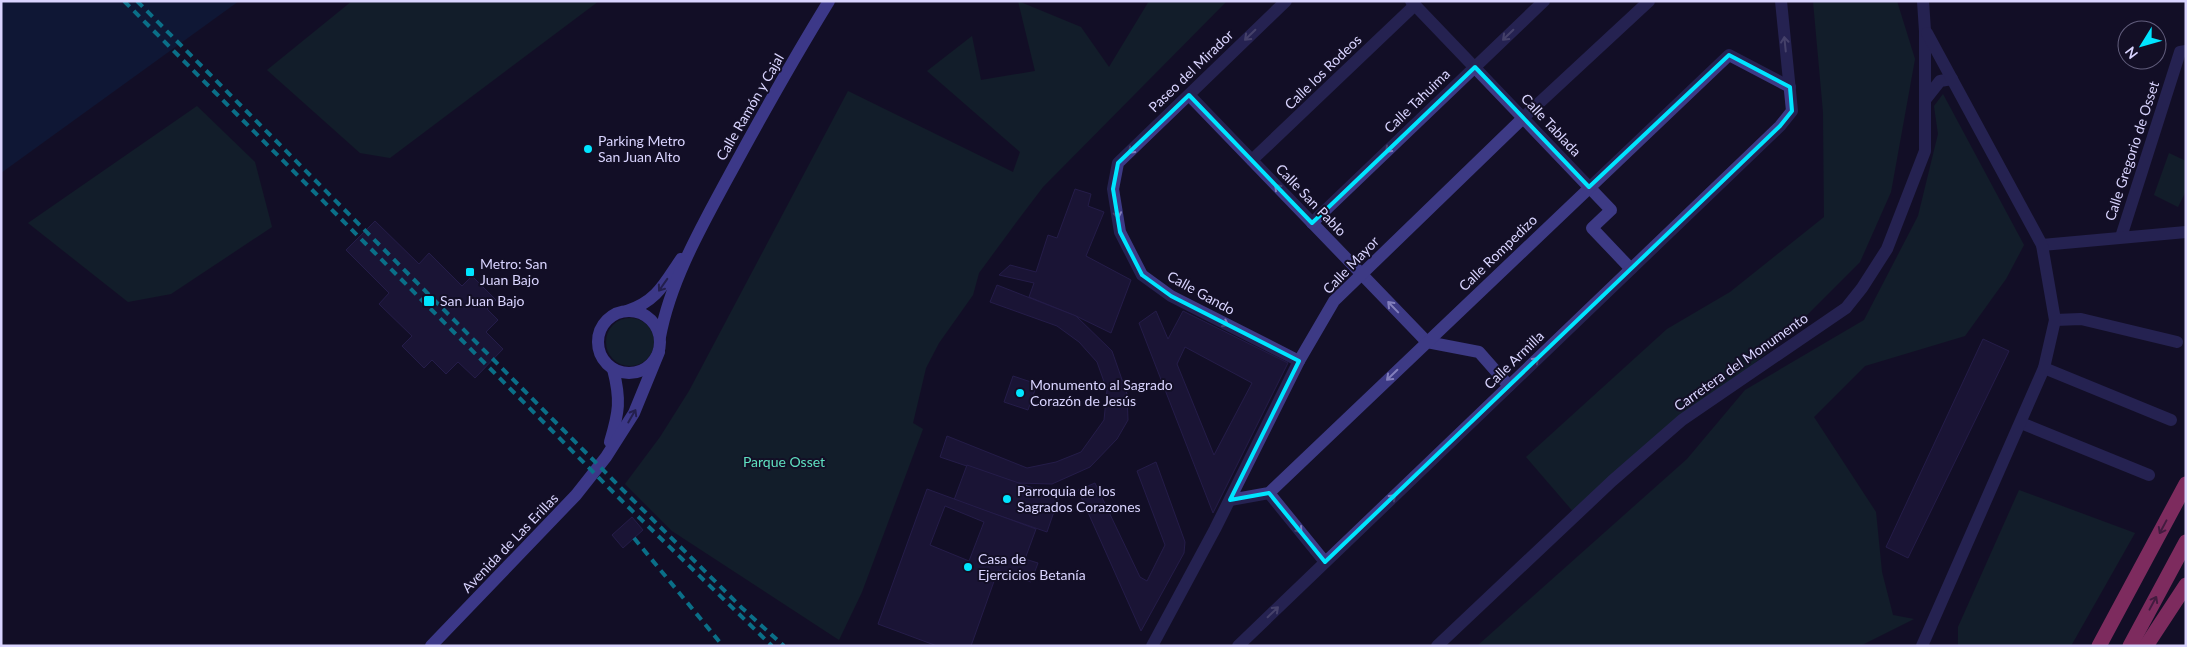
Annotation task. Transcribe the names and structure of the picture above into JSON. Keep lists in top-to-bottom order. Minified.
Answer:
{"streets":{"main road":["Calle Ramón y Cajal","Avenida de Las Erillas"],"street":["Paseo del Mirador","Calle los Rodeos","Calle Tahuima","Calle Tablada","Calle Gregorio de Osset","Calle San Pablo","Calle Rompedizo","Calle Mayor","Calle Gando","Calle Armilla","Carretera del Monumento"]},"crossings":[["Paseo del Mirador","Calle San Pablo"],["Paseo del Mirador","Calle Gando"],["Calle los Rodeos","Calle Tablada"],["Calle los Rodeos","Calle San Pablo"],["Calle Tahuima","Calle Tablada"],["Calle Tahuima","Calle San Pablo"],["Calle Ramón y Cajal","Avenida de Las Erillas"],["Calle Tablada","Calle Rompedizo"],["Calle Tablada","Calle Mayor"],["Calle Tablada","Calle Armilla"],["Calle San Pablo","Calle Rompedizo"],["Calle San Pablo","Calle Mayor"],["Calle Rompedizo","Calle Armilla"],["Calle Mayor","Calle Gando"]],"one_way":["Paseo del Mirador","Calle Tahuima","Calle San Pablo","Calle Gando","Calle Armilla"],"parks":["Parque Osset"],"places":{"other":["Parking Metro San Juan Alto","Monumento al Sagrado Corazón de Jesús","Parroquia de los Sagrados Corazones","Casa de Ejercicios Betanía"],"transit":["Metro: San Juan Bajo","San Juan Bajo"]},"north":"bottom left"}
